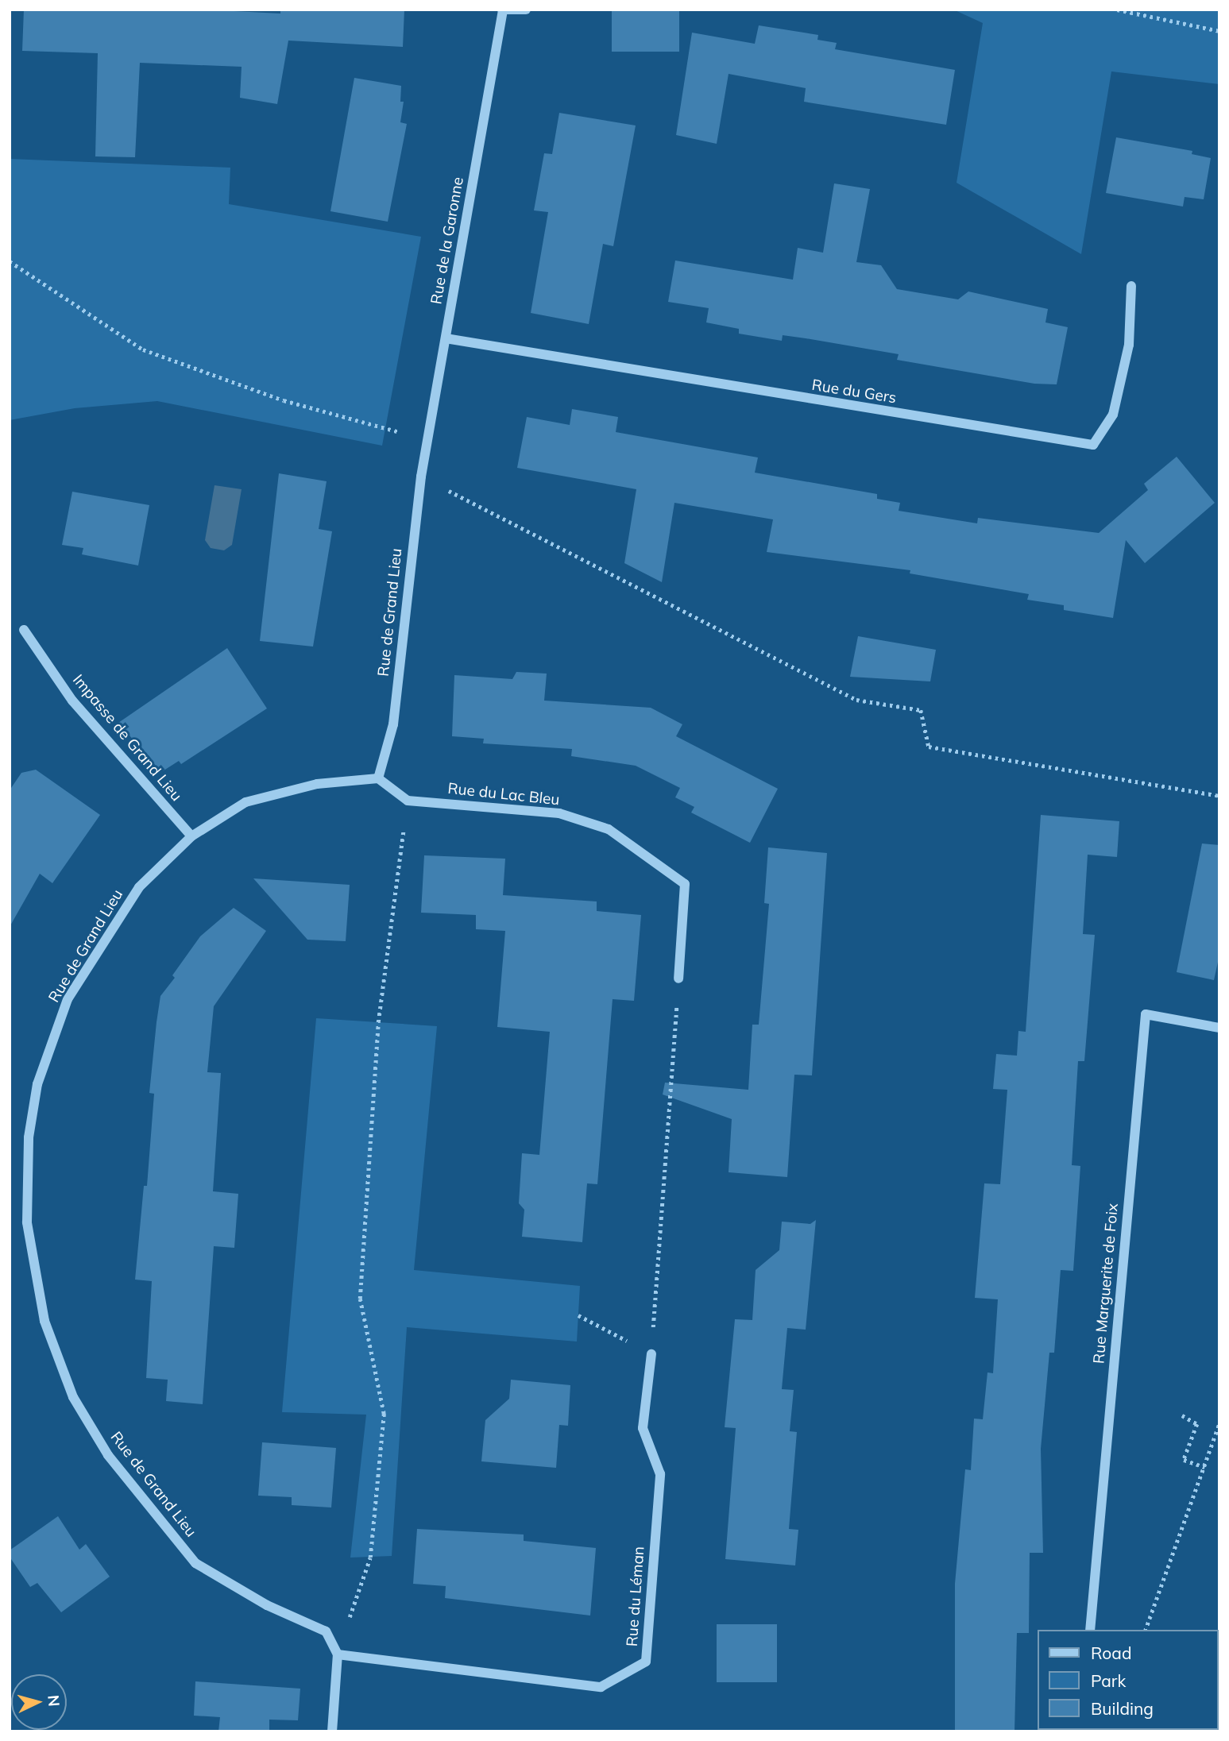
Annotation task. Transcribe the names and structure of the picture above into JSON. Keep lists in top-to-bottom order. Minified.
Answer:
{"streets":{"street":["Rue de la Garonne","Rue du Gers","Rue de Grand Lieu","Impasse de Grand Lieu","Rue du Lac Bleu","Rue Marguerite de Foix","Rue du Léman"]},"crossings":[["Rue de la Garonne","Rue du Gers"],["Rue de la Garonne","Rue de Grand Lieu"],["Rue de Grand Lieu","Impasse de Grand Lieu"],["Rue de Grand Lieu","Rue du Léman"]],"legend":["Road","Park","Building"],"north":"right"}
